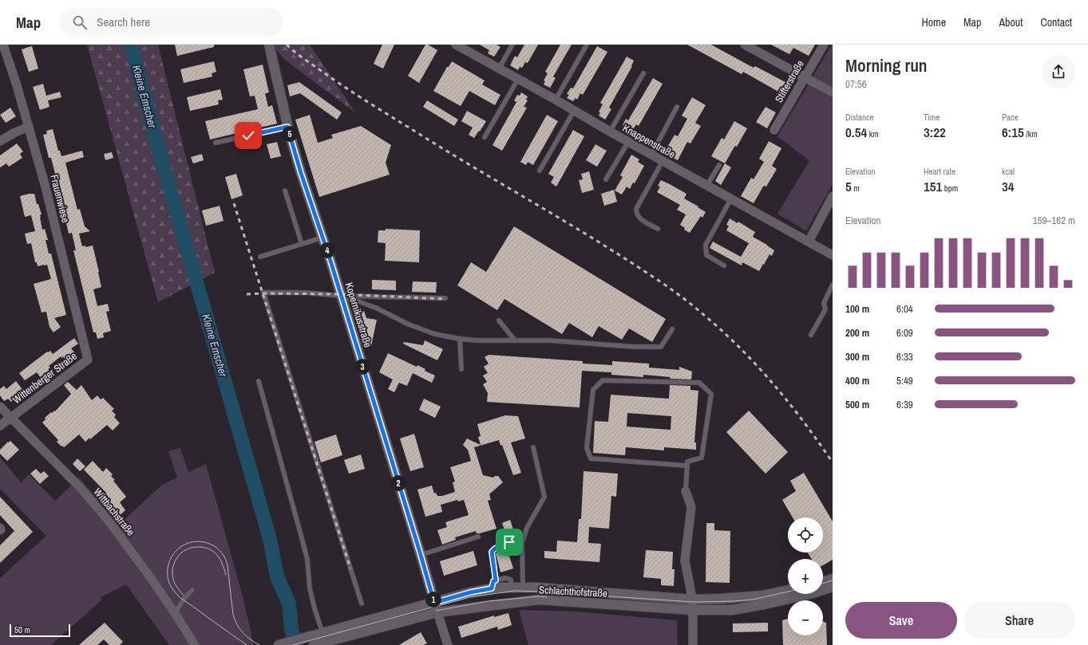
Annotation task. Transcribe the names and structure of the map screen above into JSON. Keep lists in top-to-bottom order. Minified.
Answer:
{"streets":{"street":["Stifterstraße","Knappenstraße","Frauenwiese","Kopernikusstraße","Wittenberger Straße","Wittbachstraße","Schlachthofstraße"]},"crossings":[["Frauenwiese","Wittenberger Straße"],["Kopernikusstraße","Schlachthofstraße"],["Wittenberger Straße","Wittbachstraße"]],"water":["Kleine Emscher"],"scale_bar":"50 m","page":{"header":"Map","search":"Search here","nav":["Home","Map","About","Contact"],"heading":["Morning run","07:56"],"stats":[["Distance","0.54 km"],["Time","3:22"],["Pace","6:15 /km"],["Elevation","5 m"],["Heart rate","151 bpm"],["kcal","34"]],"pins":["5","4","3","2","1"],"chart":["Elevation","159–162 m"],"list":[{"name":"100 m","note":"6:04"},{"name":"200 m","note":"6:09"},{"name":"300 m","note":"6:33"},{"name":"400 m","note":"5:49"},{"name":"500 m","note":"6:39"}],"map_buttons":["+","−"],"buttons":["Save","Share"],"scale":"50 m"}}
